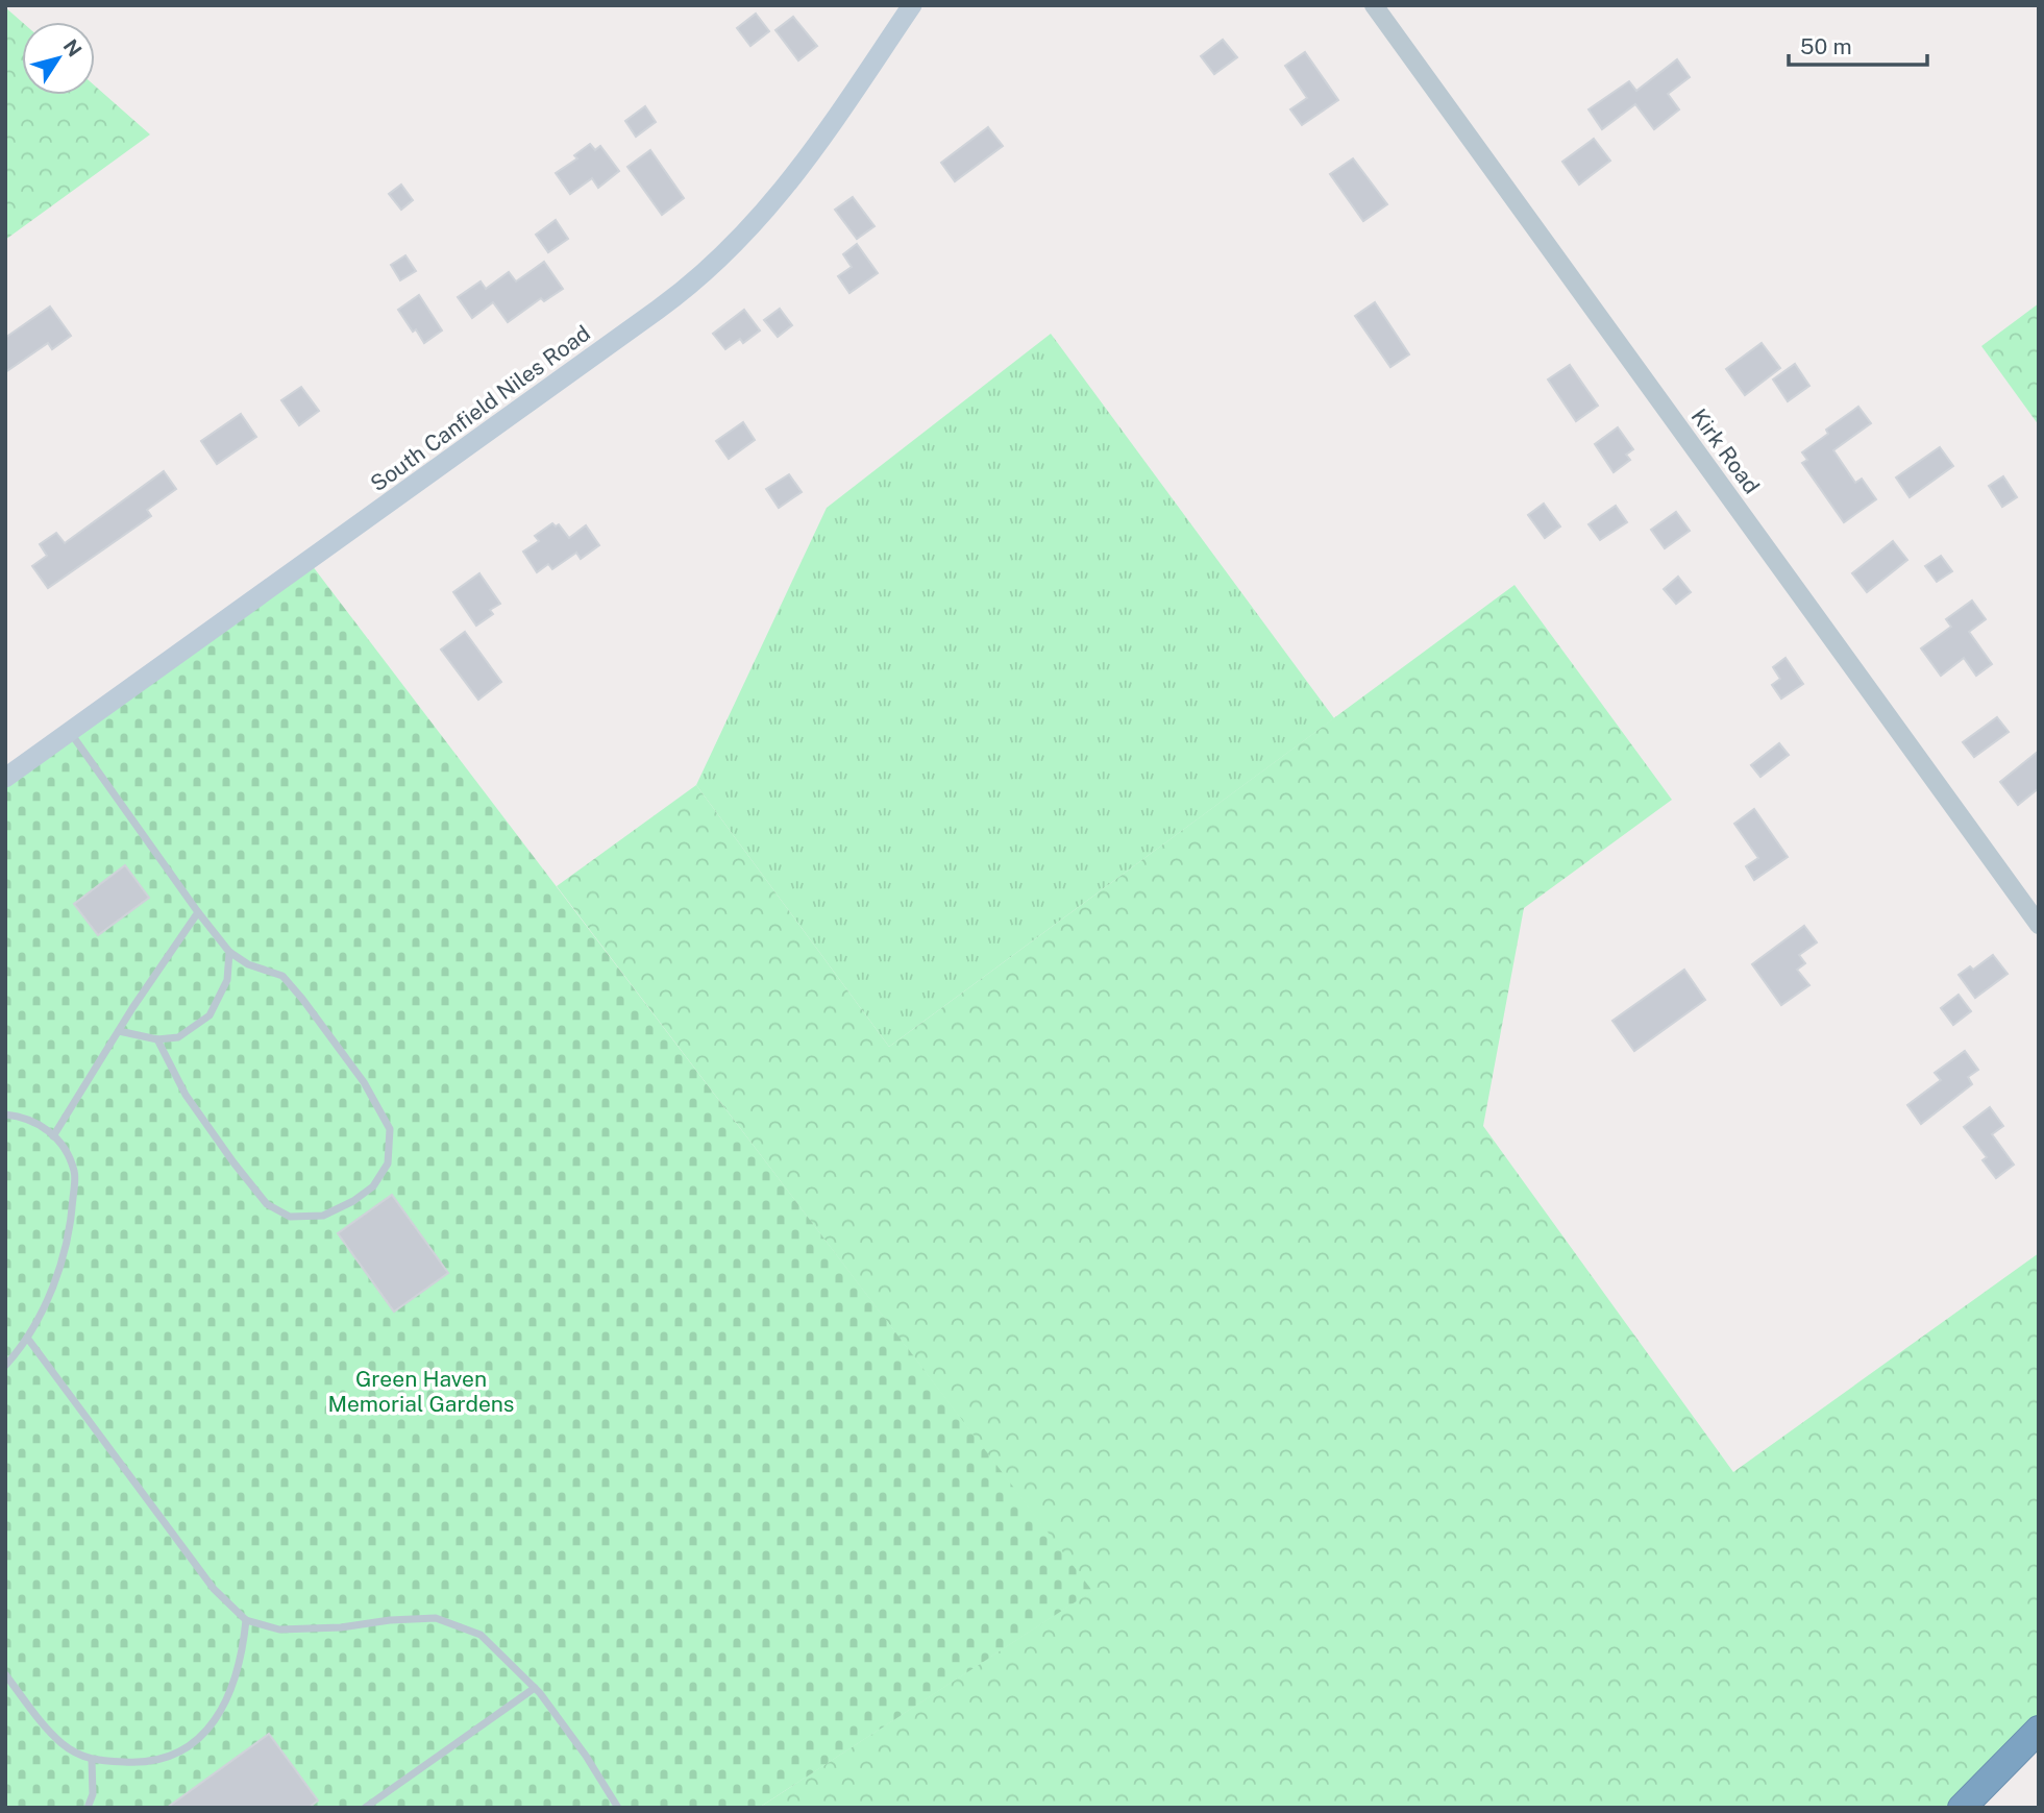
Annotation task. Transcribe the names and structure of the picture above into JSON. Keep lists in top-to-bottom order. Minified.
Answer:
{"streets":{"main road":["South Canfield Niles Road"],"street":["Kirk Road"]},"parks":["Green Haven Memorial Gardens"],"scale_bar":"50 m","north":"top right"}
